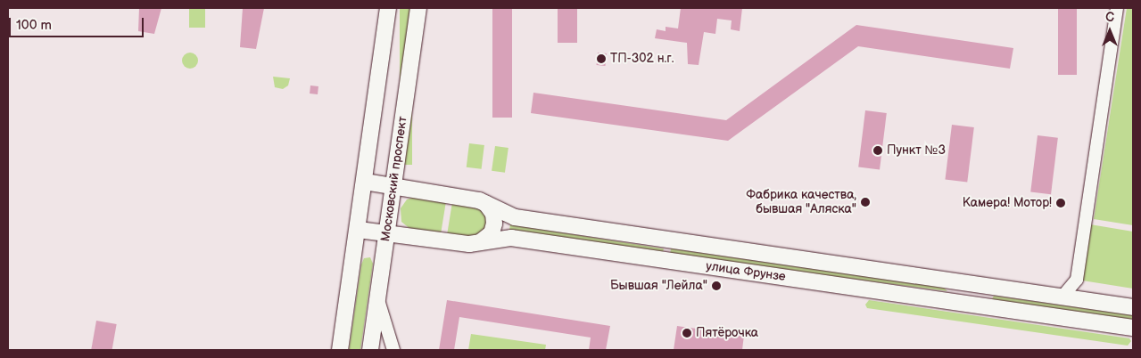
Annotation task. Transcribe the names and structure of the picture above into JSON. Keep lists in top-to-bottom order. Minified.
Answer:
{"streets":{"main road":["Московский проспект","улица Фрунзе"]},"crossings":[["Московский проспект","улица Фрунзе"]],"places":["ТП-302 н.г.","Пункт №3","Фабрика качества, бывшая \"Аляска\"","Камера! Мотор!","Бывшая \"Лейла\"","Пятёрочка"],"scale_bar":"100 m","north":"top"}
